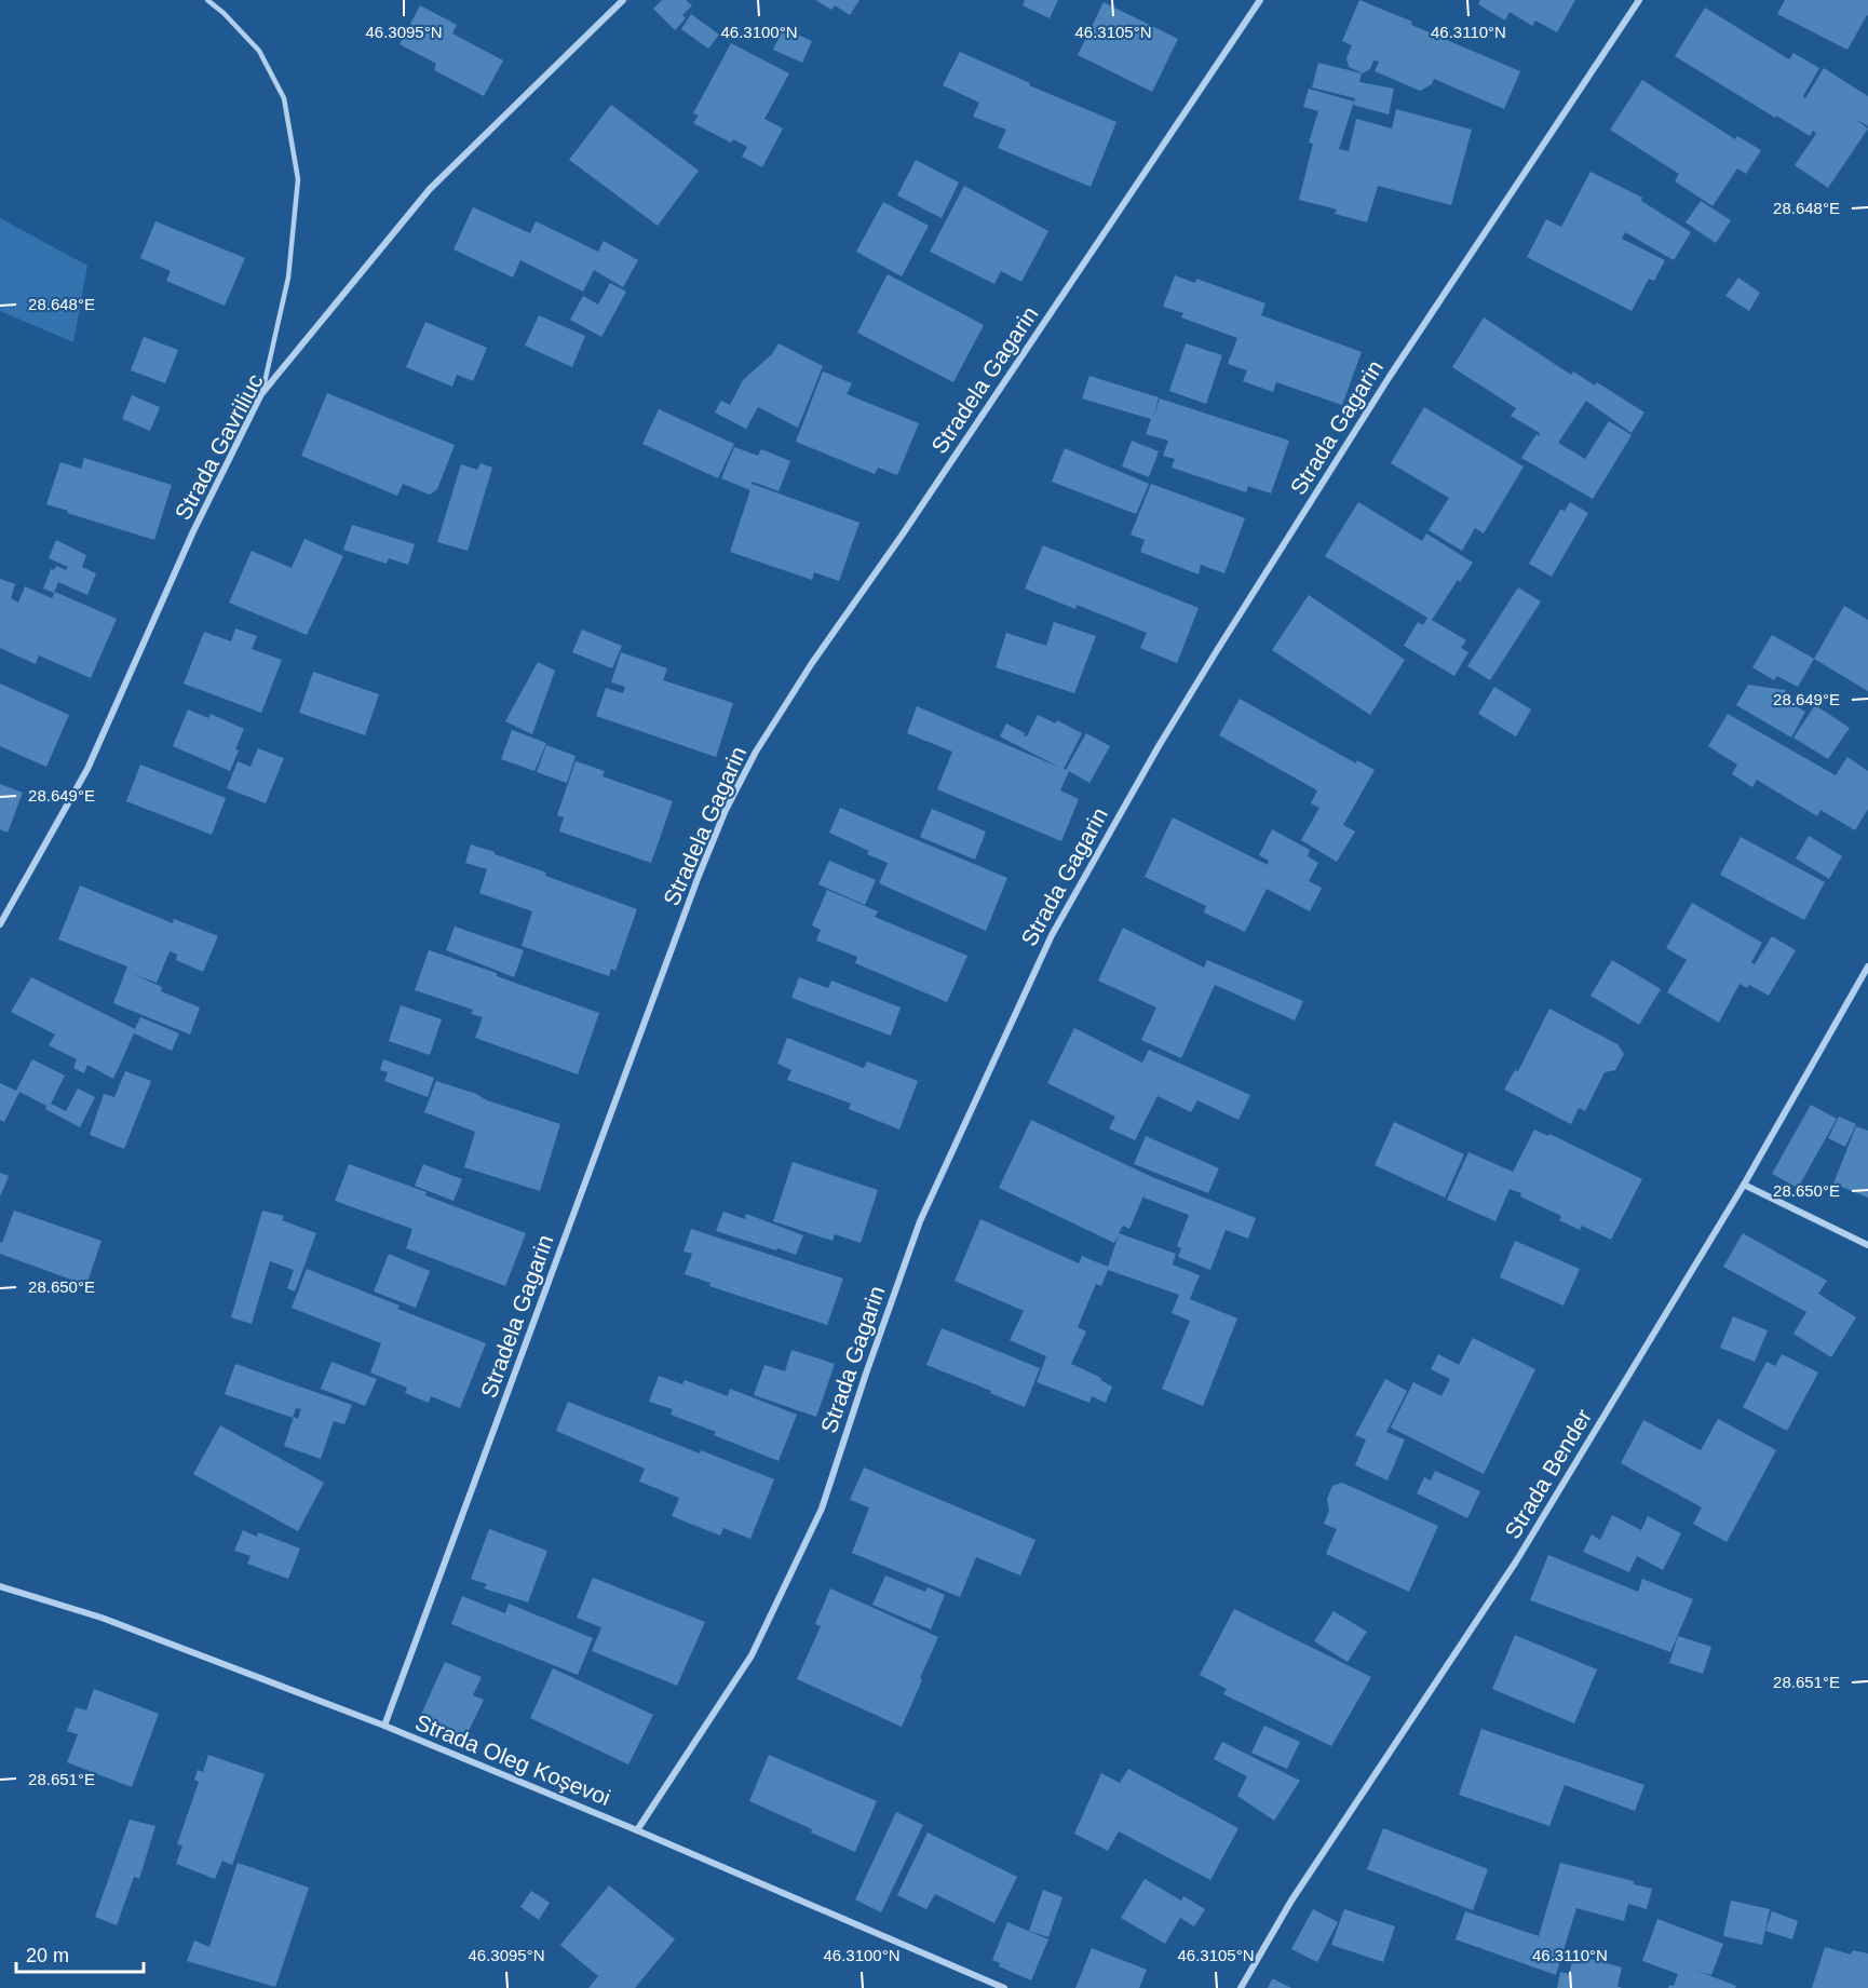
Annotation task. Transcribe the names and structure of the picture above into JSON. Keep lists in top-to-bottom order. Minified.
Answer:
{"streets":{"street":["Stradela Gagarin","Strada Gagarin","Strada Gavriliuc","Strada Bender","Strada Oleg Koşevoi"]},"crossings":[["Stradela Gagarin","Strada Oleg Koşevoi"],["Strada Gagarin","Strada Oleg Koşevoi"]],"scale_bar":"20 m","coordinates":["46.3095°N","46.3100°N","46.3105°N","46.3110°N","28.648°E","28.649°E","28.650°E","28.651°E"]}
